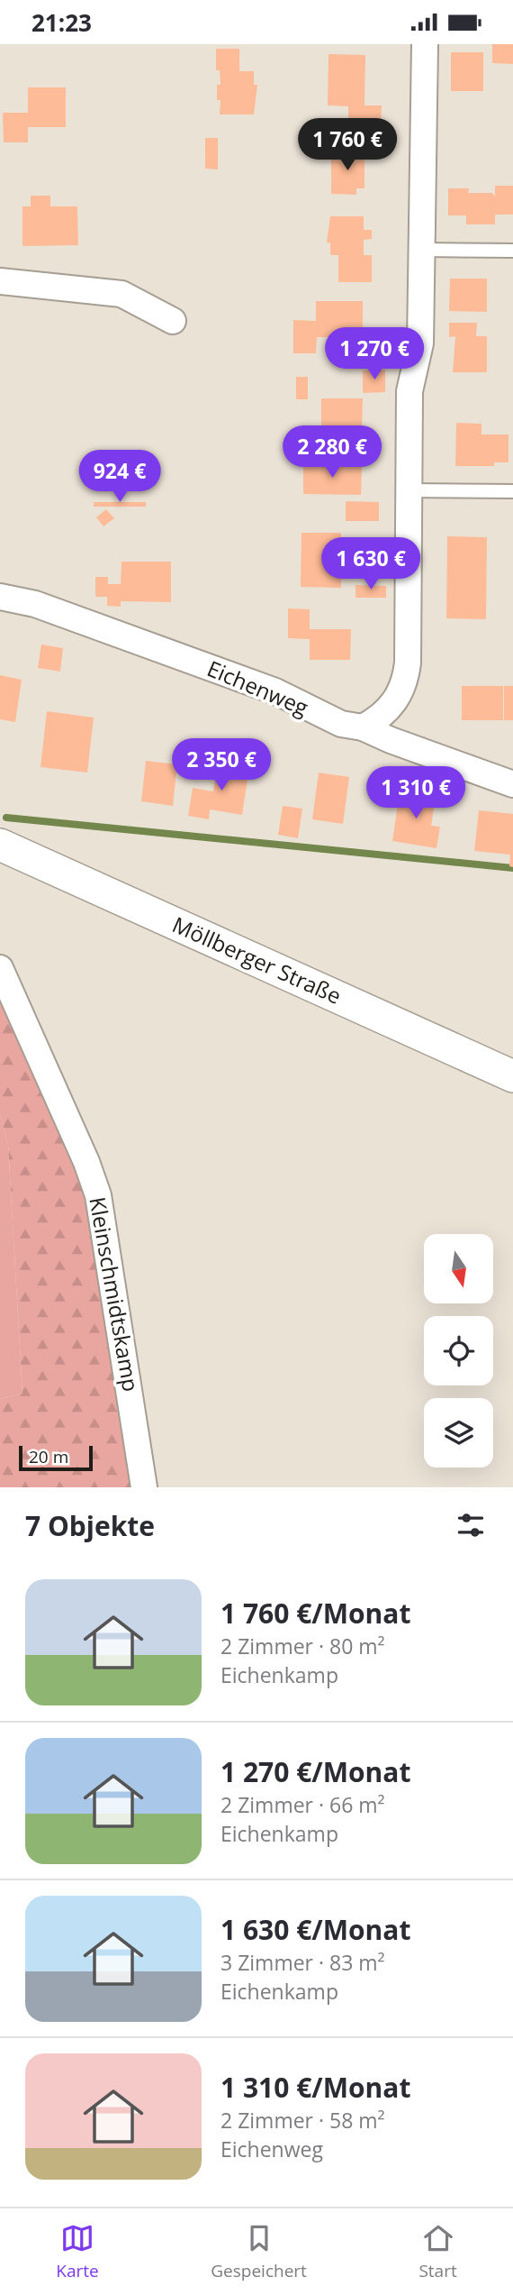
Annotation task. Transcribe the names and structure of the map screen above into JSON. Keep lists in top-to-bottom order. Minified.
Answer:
{"streets":{"street":["Eichenweg","Möllberger Straße","Kleinschmidtskamp"]},"scale_bar":"20 m","north":"bottom","page":{"status":"21:23","price":["1 760 €","1 270 €","2 280 €","924 €","1 630 €","2 350 €","1 310 €"],"scale":"20 m","heading":"7 Objekte","list":[{"name":"1 760 €/Monat","note":"2 Zimmer · 80 m² · Eichenkamp"},{"name":"1 270 €/Monat","note":"2 Zimmer · 66 m² · Eichenkamp"},{"name":"1 630 €/Monat","note":"3 Zimmer · 83 m² · Eichenkamp"},{"name":"1 310 €/Monat","note":"2 Zimmer · 58 m² · Eichenweg"}],"tabs":["Karte","Gespeichert","Start"]}}
